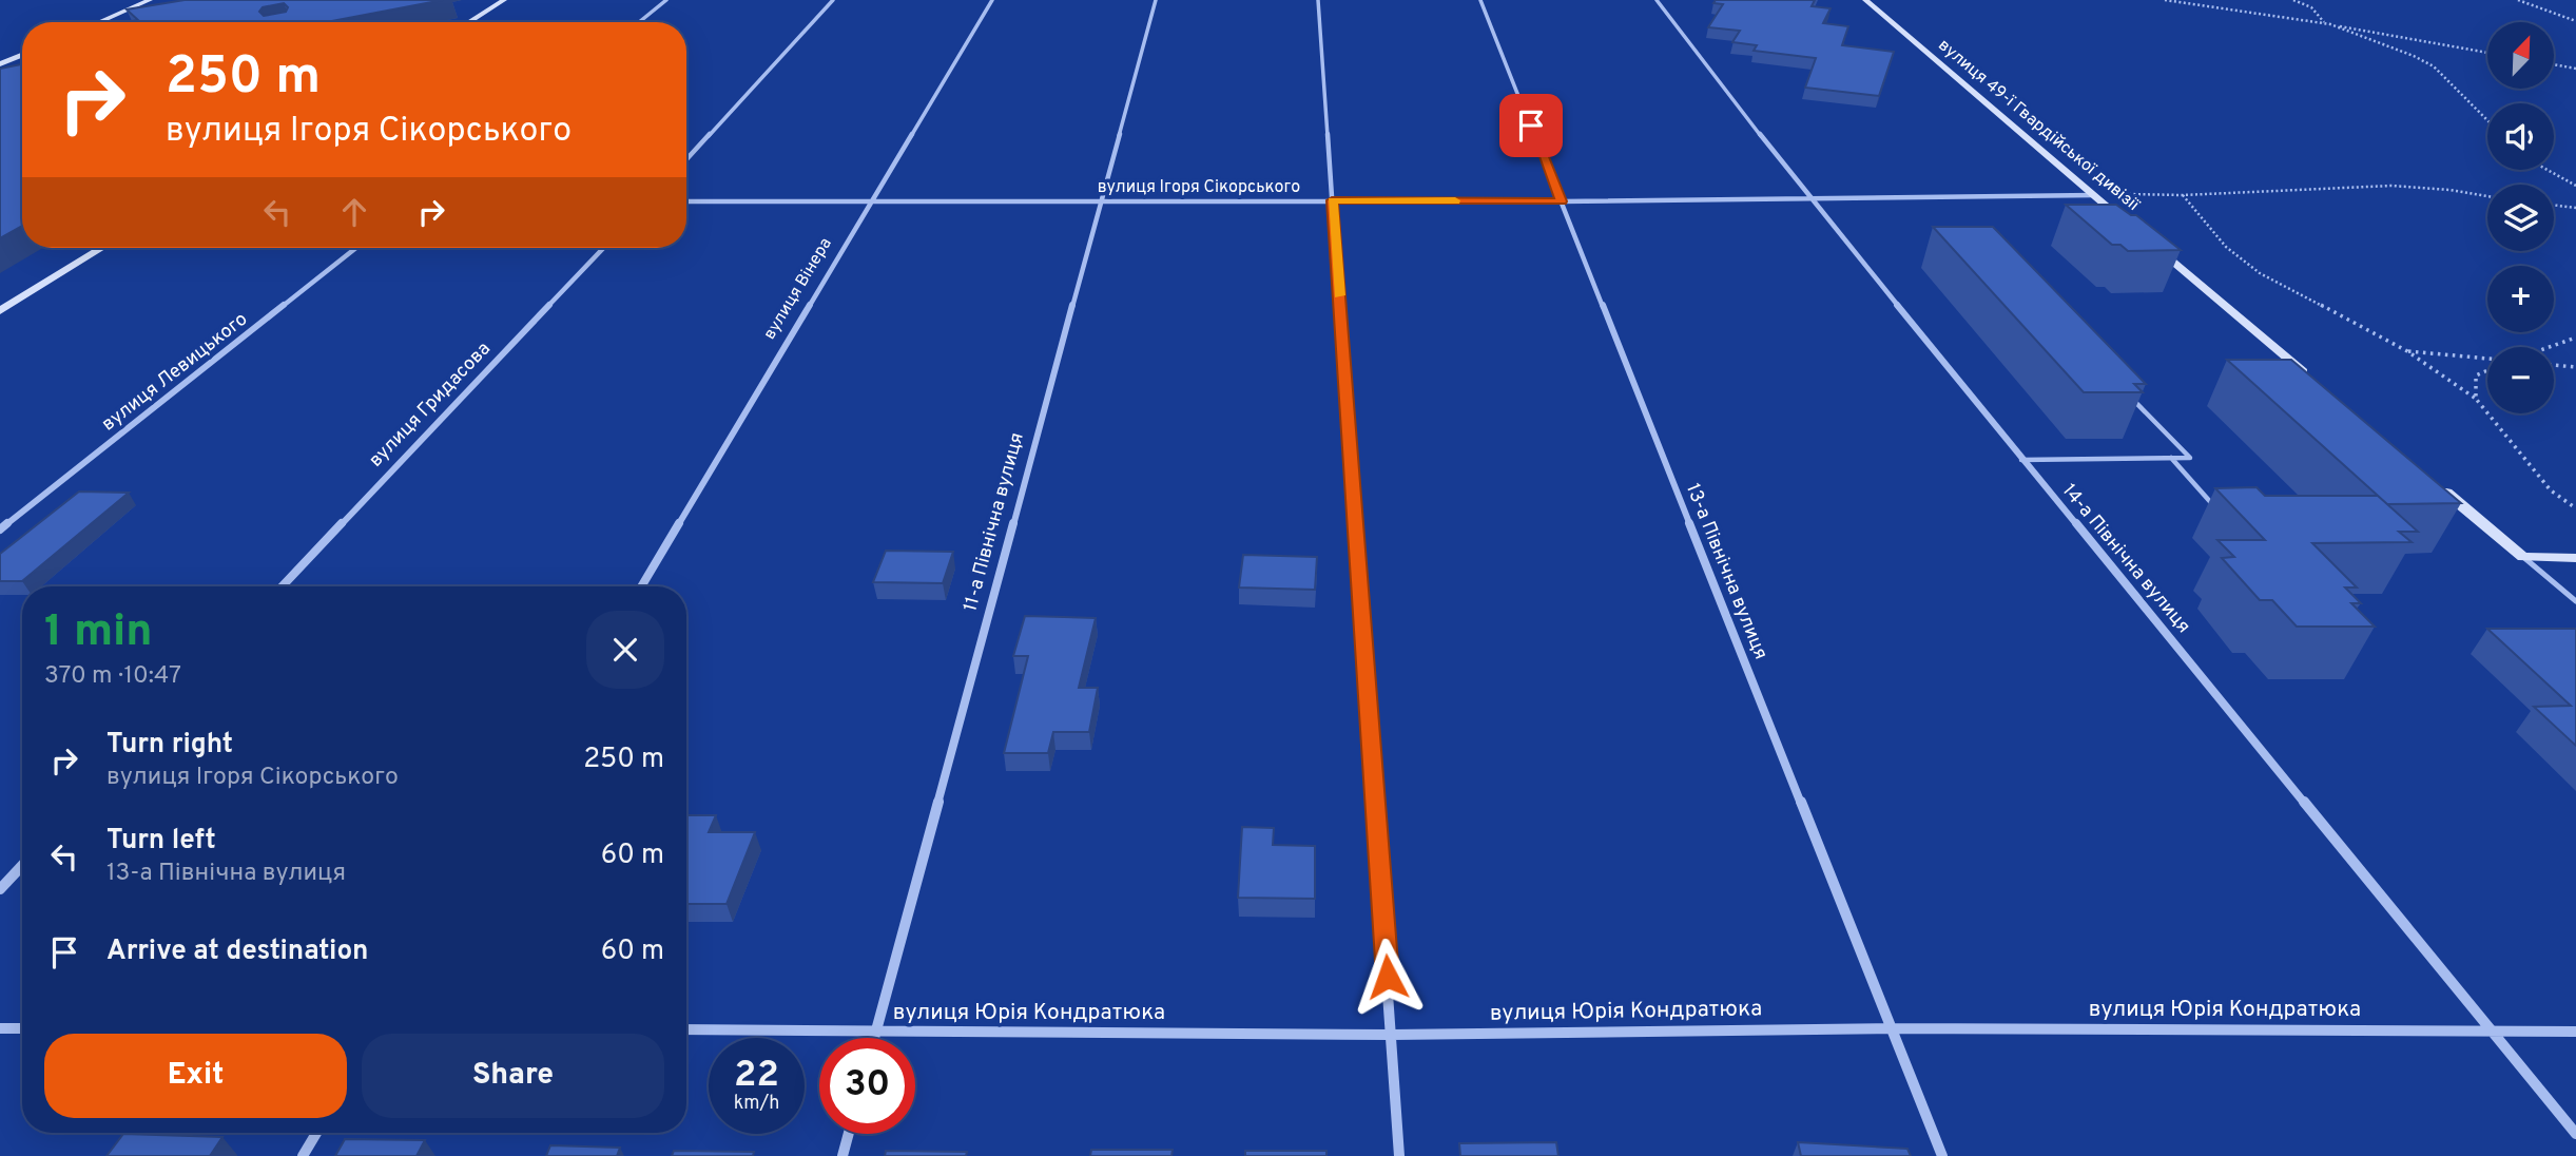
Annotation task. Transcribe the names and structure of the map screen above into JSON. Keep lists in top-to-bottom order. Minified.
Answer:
{"streets":{"street":["вулиця 49-ї Гвардійської дивізії","вулиця Ігоря Сікорського","вулиця Вінера","вулиця Левицького","вулиця Гридасова","11-а Північна вулиця","14-а Північна вулиця","13-а Північна вулиця","вулиця Юрія Кондратюка"]},"crossings":[["вулиця 49-ї Гвардійської дивізії","вулиця Ігоря Сікорського"],["вулиця Ігоря Сікорського","вулиця Вінера"],["вулиця Ігоря Сікорського","11-а Північна вулиця"],["вулиця Ігоря Сікорського","14-а Північна вулиця"],["вулиця Ігоря Сікорського","13-а Північна вулиця"],["11-а Північна вулиця","вулиця Юрія Кондратюка"],["14-а Північна вулиця","вулиця Юрія Кондратюка"],["13-а Північна вулиця","вулиця Юрія Кондратюка"]],"north":"top right","page":{"map_buttons":["+","−"],"turn":["250 m","вулиця Ігоря Сікорського"],"heading":["1 min","370 m · 10:47"],"list":[{"name":"Turn right","note":"вулиця Ігоря Сікорського","value":"250 m"},{"name":"Turn left","note":"13-а Північна вулиця","value":"60 m"},{"name":"Arrive at destination","value":"60 m"}],"buttons":["Exit","Share"],"speed":"22 km/h","limit":"30"}}
